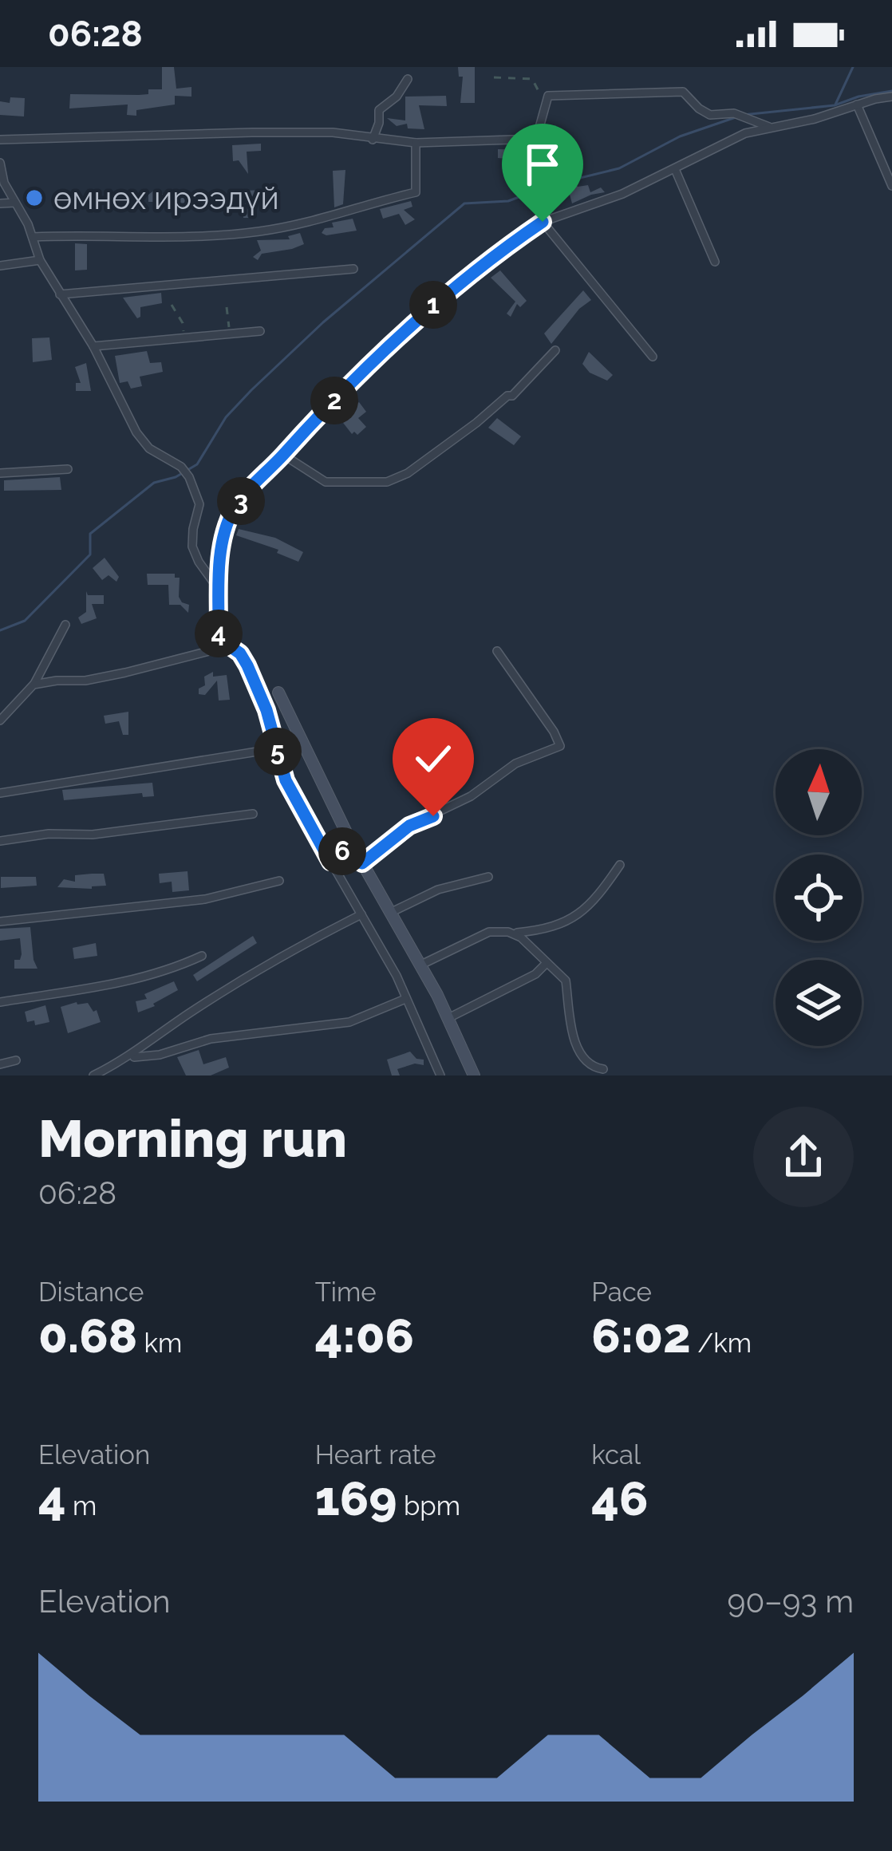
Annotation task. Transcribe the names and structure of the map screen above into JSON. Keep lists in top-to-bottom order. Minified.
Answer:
{"places":["өмнөх ирээдүй"],"north":"top","page":{"status":"06:28","pins":["1","2","3","4","5","6"],"heading":["Morning run","06:28"],"stats":[["Distance","0.68 km"],["Time","4:06"],["Pace","6:02 /km"],["Elevation","4 m"],["Heart rate","169 bpm"],["kcal","46"]],"chart":["Elevation","90–93 m"]}}
